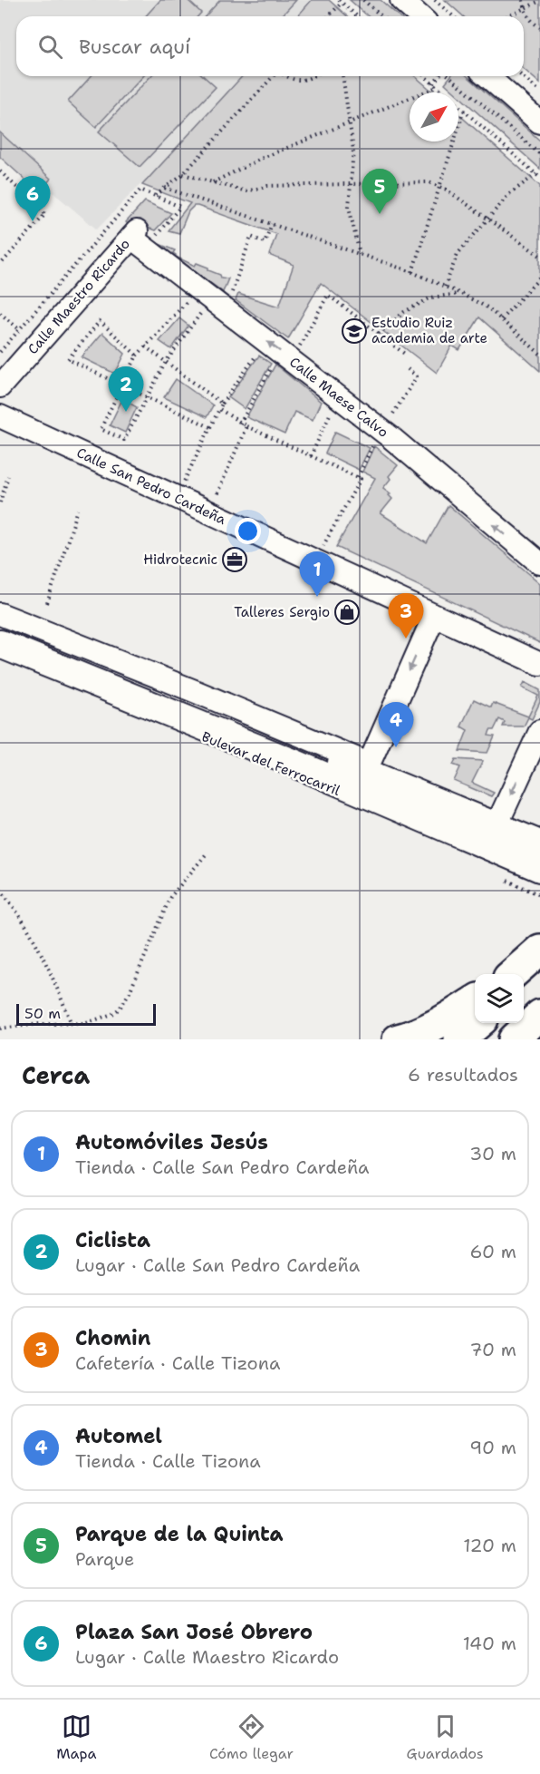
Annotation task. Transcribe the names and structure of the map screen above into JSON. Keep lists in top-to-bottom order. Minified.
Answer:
{"streets":{"main road":["Bulevar del Ferrocarril"],"street":["Calle Maestro Ricardo","Calle Maese Calvo","Calle San Pedro Cardeña"]},"crossings":[["Calle Maestro Ricardo","Calle Maese Calvo"]],"one_way":["Calle Maese Calvo"],"places":{"school or university":["Estudio Ruiz academia de arte"],"office":["Hidrotecnic"],"shop":["Talleres Sergio"]},"scale_bar":"50 m","north":"top right","page":{"search":"Buscar aquí","pins":["5","6","2","1","3","4"],"scale":"50 m","heading":["Cerca","6 resultados"],"list":[{"mark":"1","name":"Automóviles Jesús","note":"Tienda · Calle San Pedro Cardeña","value":"30 m"},{"mark":"2","name":"Ciclista","note":"Lugar · Calle San Pedro Cardeña","value":"60 m"},{"mark":"3","name":"Chomin","note":"Cafetería · Calle Tizona","value":"70 m"},{"mark":"4","name":"Automel","note":"Tienda · Calle Tizona","value":"90 m"},{"mark":"5","name":"Parque de la Quinta","note":"Parque","value":"120 m"},{"mark":"6","name":"Plaza San José Obrero","note":"Lugar · Calle Maestro Ricardo","value":"140 m"}],"nav":["Mapa","Cómo llegar","Guardados"]}}
